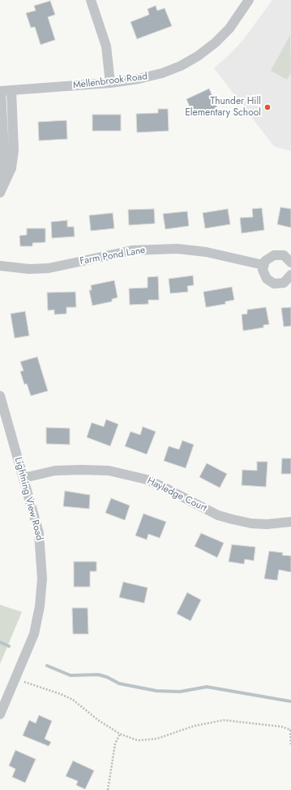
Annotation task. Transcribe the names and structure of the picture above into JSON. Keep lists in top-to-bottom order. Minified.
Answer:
{"streets":{"street":["Mellenbrook Road","Farm Pond Lane","Hayledge Court","Lightning View Road"]},"crossings":[["Hayledge Court","Lightning View Road"]],"places":["Thunder Hill Elementary School"]}
